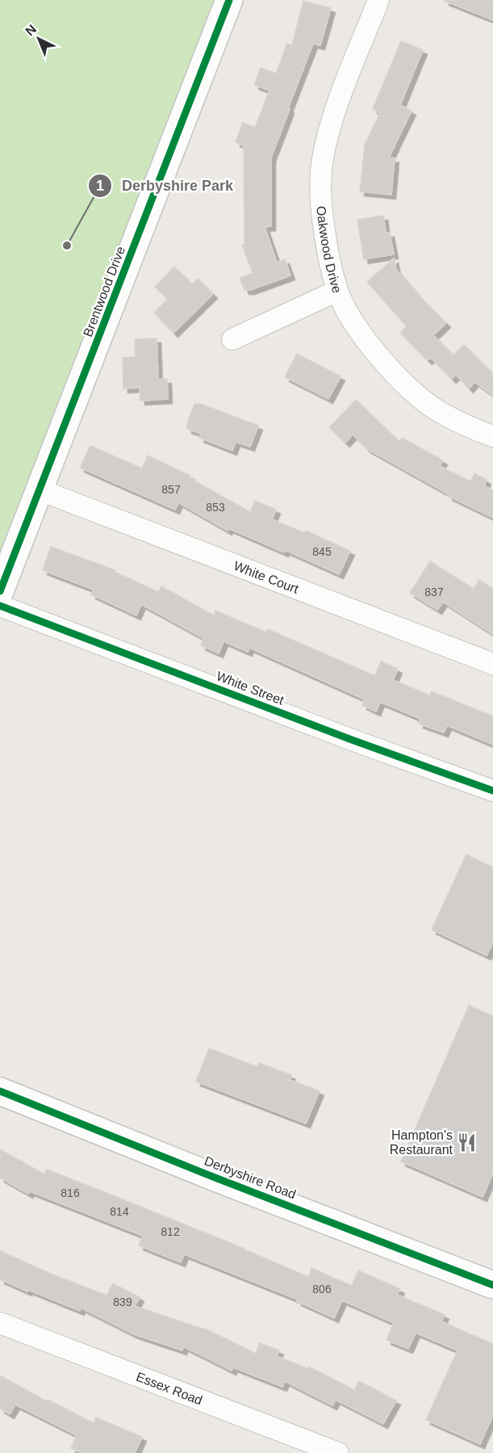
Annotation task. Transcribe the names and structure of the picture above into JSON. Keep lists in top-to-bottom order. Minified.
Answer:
{"streets":{"street":["Oakwood Drive","Brentwood Drive","White Court","White Street","Derbyshire Road","Essex Road"]},"crossings":[["Brentwood Drive","White Court"]],"places":{"other":["Derbyshire Park"],"restaurant":["Hampton's Restaurant"]},"house_numbers":["857","853","845","837","816","814","812","806","839"],"north":"top left"}
